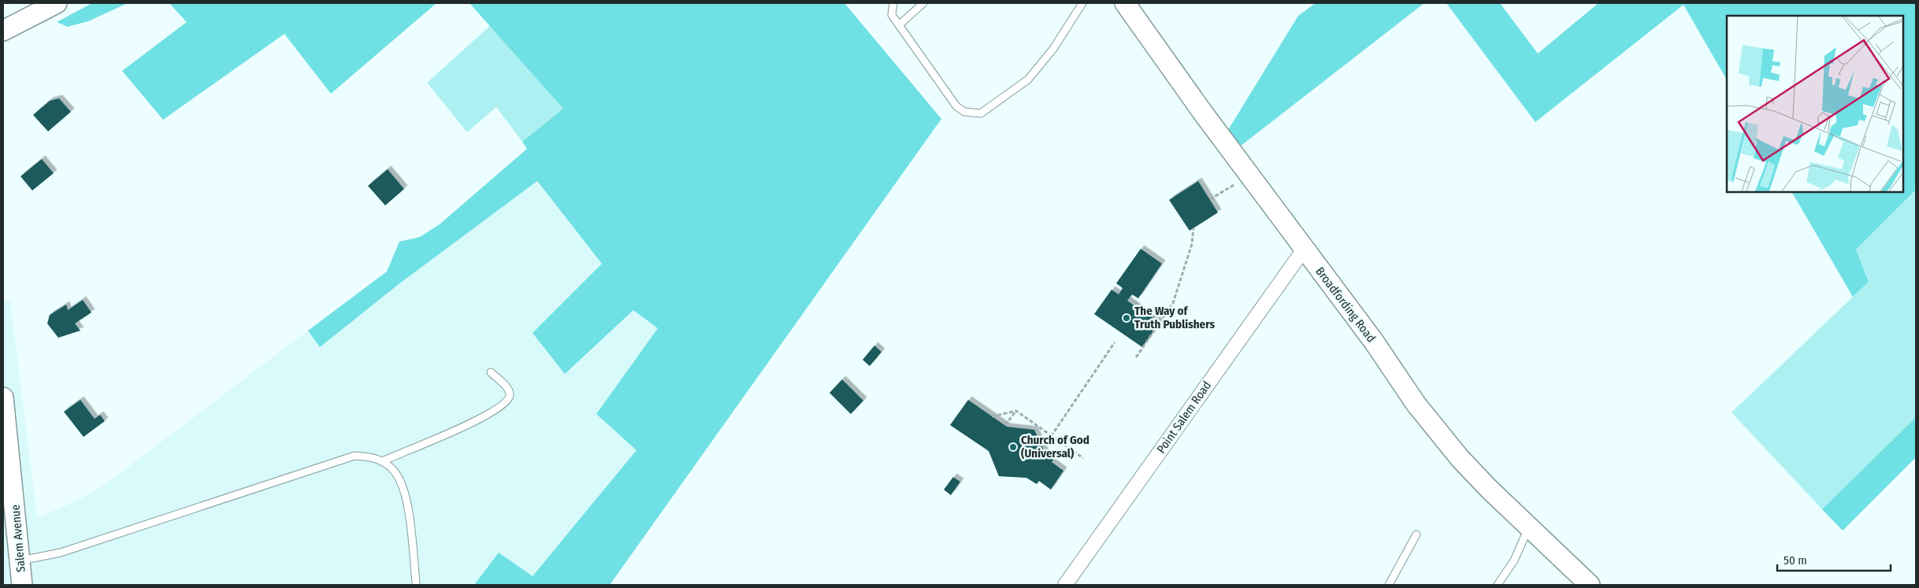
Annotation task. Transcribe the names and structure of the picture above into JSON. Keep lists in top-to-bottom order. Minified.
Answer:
{"streets":{"street":["Broadfording Road","Point Salem Road","Salem Avenue"]},"crossings":[["Broadfording Road","Point Salem Road"]],"places":["The Way of Truth Publishers","Church of God (Universal)"],"scale_bar":"50 m"}
